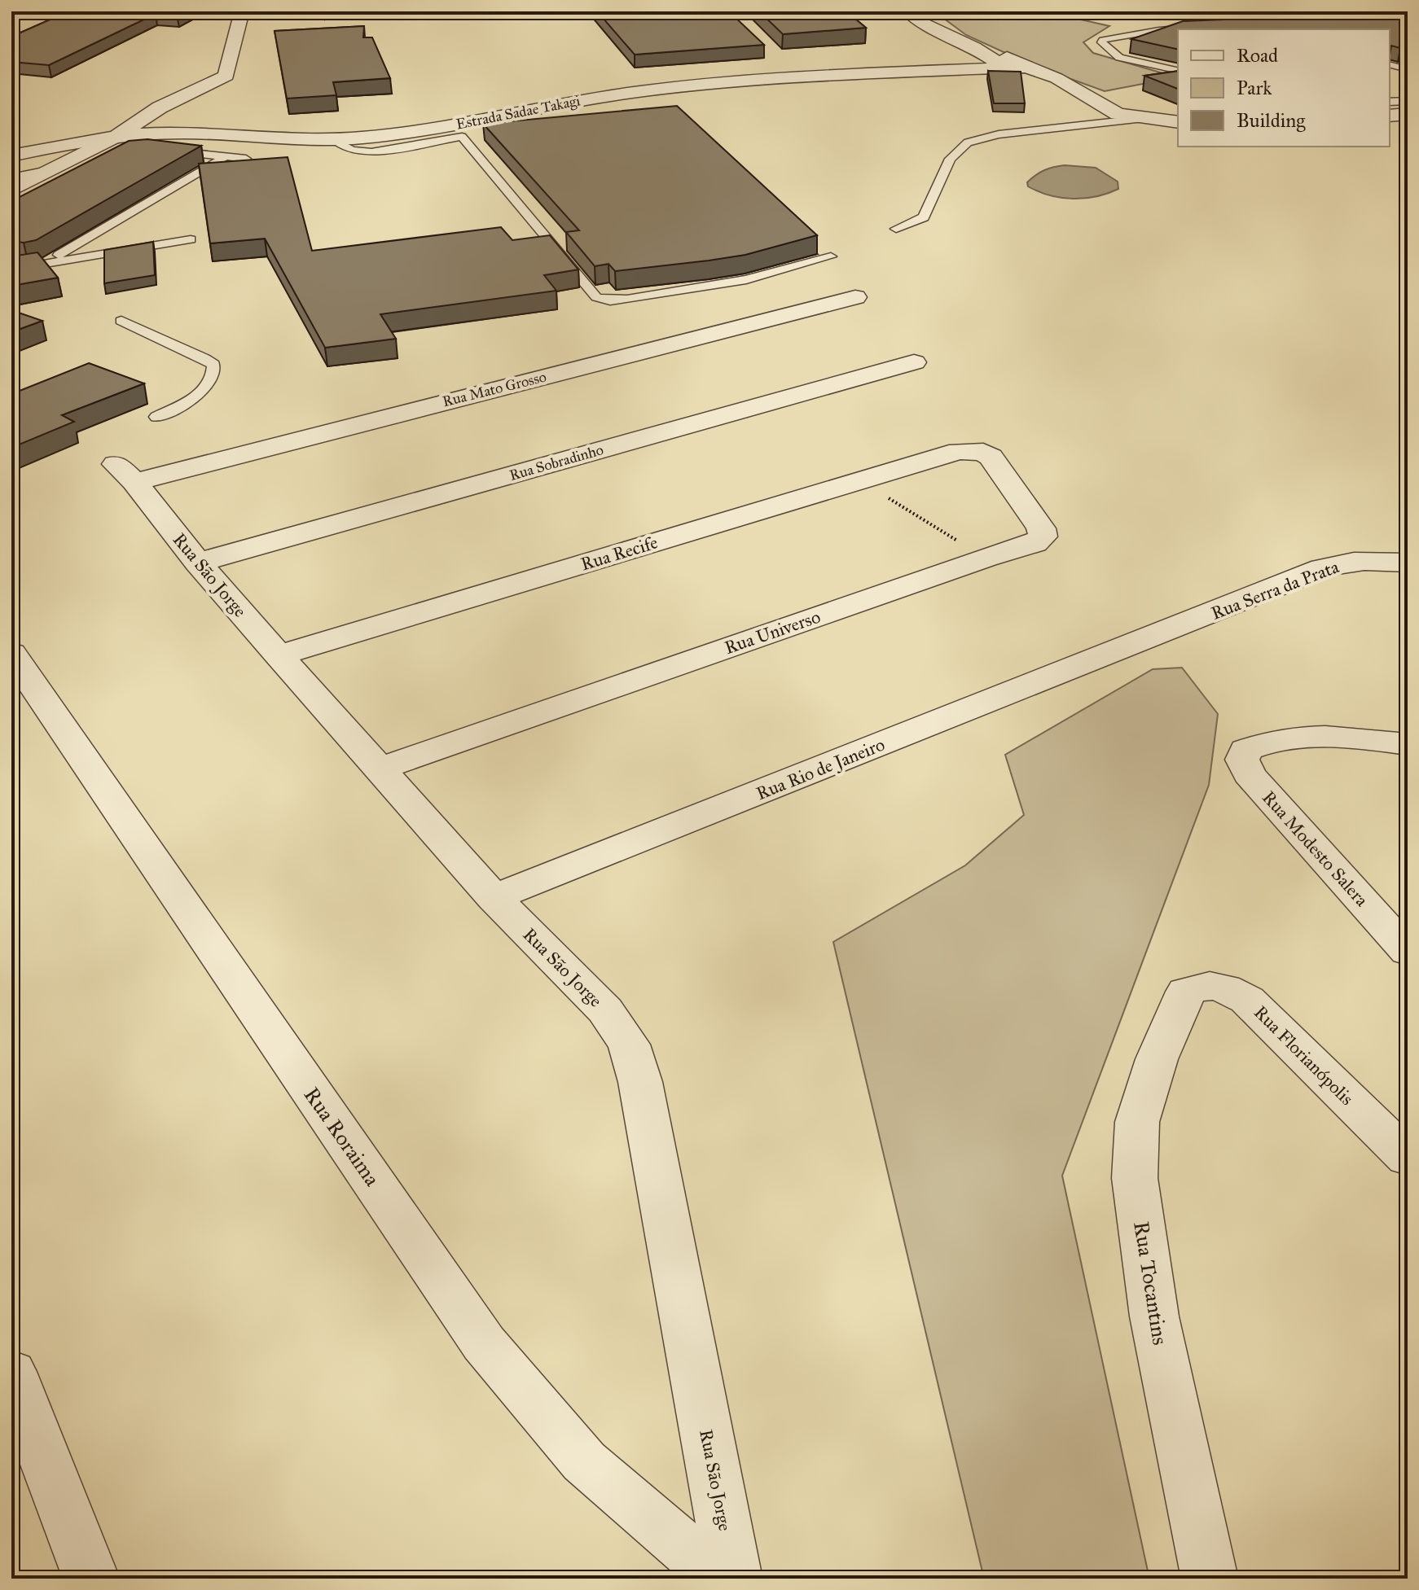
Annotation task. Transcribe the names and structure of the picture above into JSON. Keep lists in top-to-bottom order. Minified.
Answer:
{"streets":{"street":["Estrada Sadae Takagi","Rua Mato Grosso","Rua Sobradinho","Rua Recife","Rua São Jorge","Rua Serra da Prata","Rua Universo","Rua Rio de Janeiro","Rua Modesto Salera","Rua Florianópolis","Rua Roraima","Rua Tocantins"]},"crossings":[["Rua Mato Grosso","Rua São Jorge"],["Rua Sobradinho","Rua São Jorge"],["Rua Recife","Rua São Jorge"],["Rua Recife","Rua Universo"],["Rua São Jorge","Rua Universo"],["Rua São Jorge","Rua Rio de Janeiro"],["Rua Serra da Prata","Rua Rio de Janeiro"],["Rua Florianópolis","Rua Tocantins"]],"legend":["Road","Park","Building"]}
